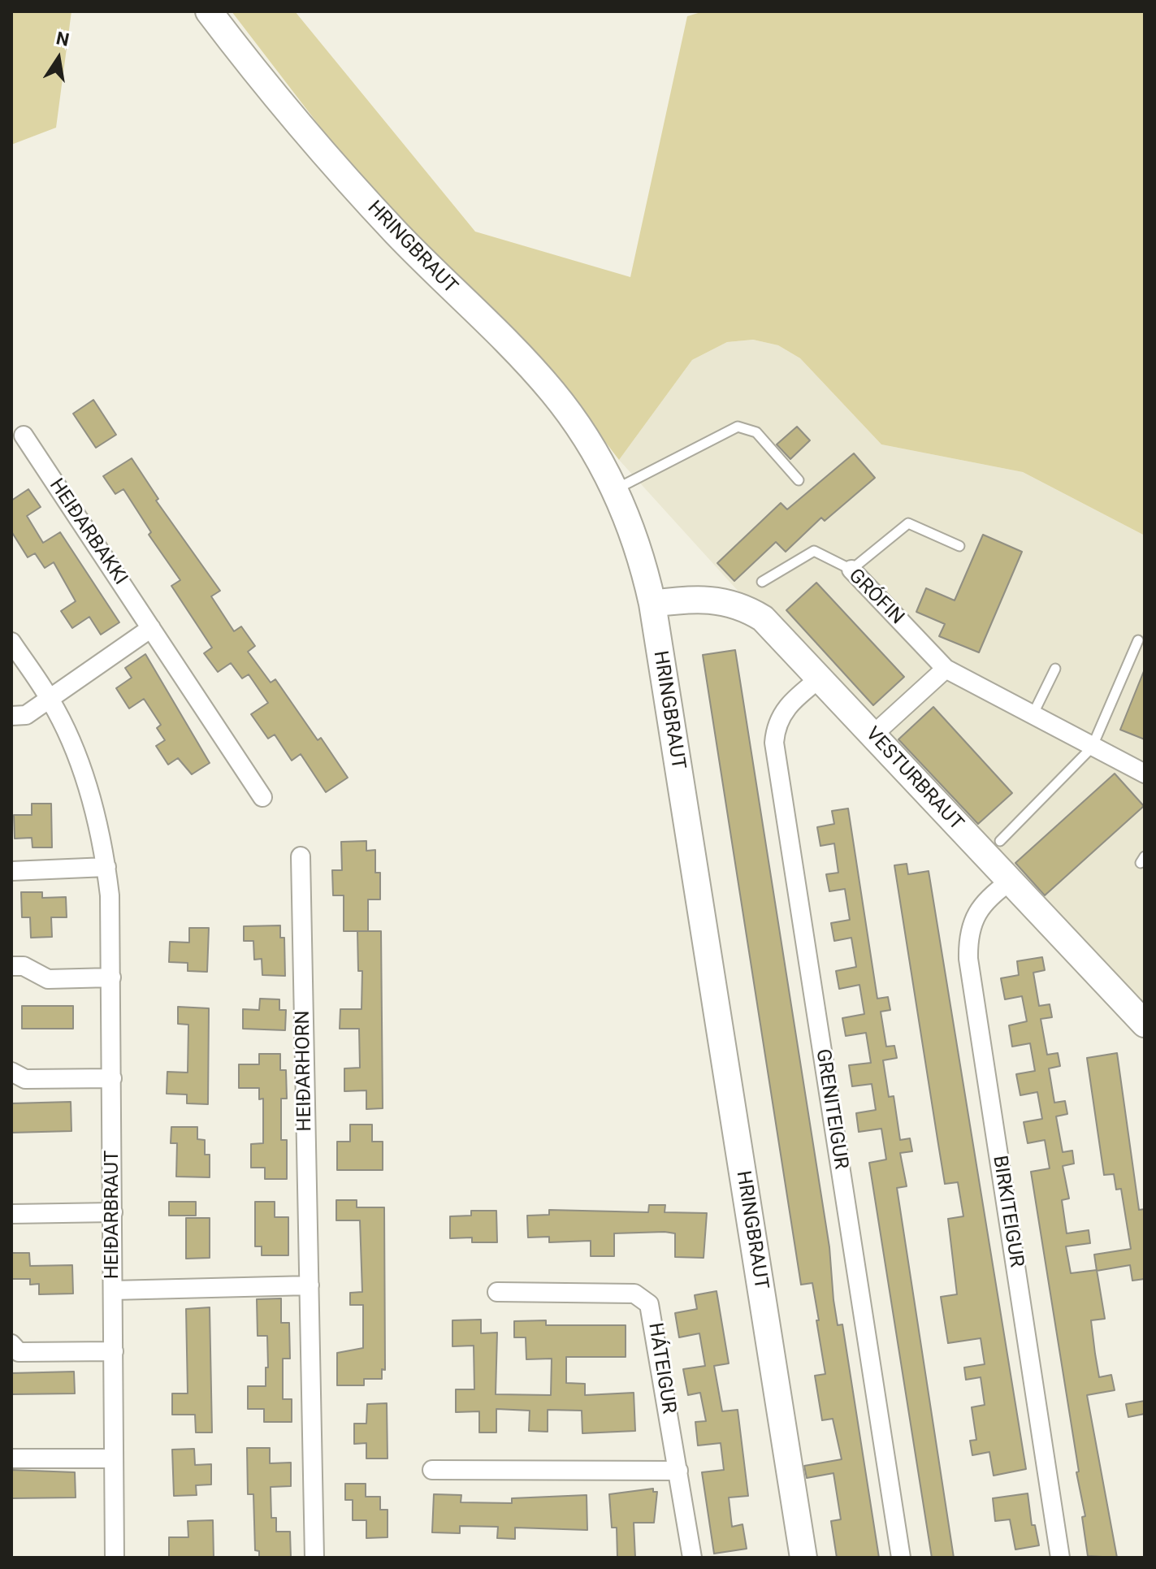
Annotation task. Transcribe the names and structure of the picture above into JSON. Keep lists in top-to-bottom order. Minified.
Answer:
{"streets":{"main road":["HRINGBRAUT","VESTURBRAUT"],"street":["HEIÐARBAKKI","GRÓFIN","HEIÐARHORN","GRENITEIGUR","BIRKITEIGUR","HEIÐARBRAUT","HÁTEIGUR"]},"crossings":[["HRINGBRAUT","VESTURBRAUT"],["VESTURBRAUT","GRENITEIGUR"],["VESTURBRAUT","BIRKITEIGUR"]],"north":"top"}
